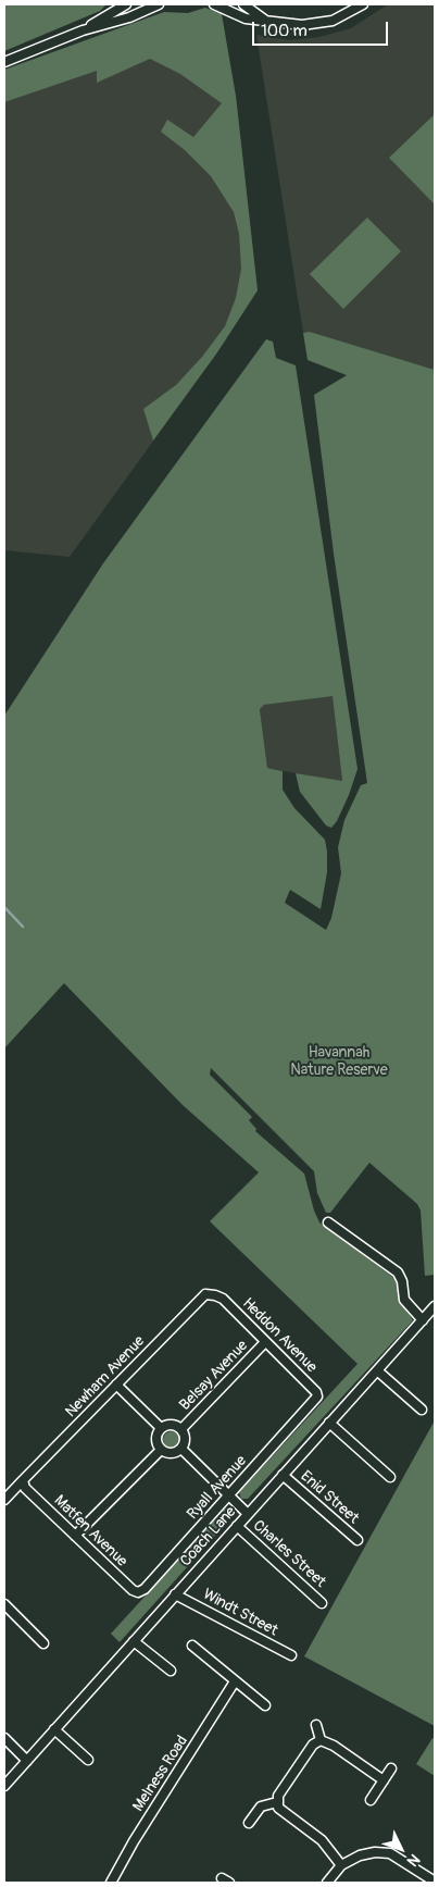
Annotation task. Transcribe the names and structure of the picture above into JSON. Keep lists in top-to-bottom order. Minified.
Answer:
{"streets":{"street":["Heddon Avenue","Belsay Avenue","Newham Avenue","Ryall Avenue","Enid Street","Matfen Avenue","Coach Lane","Charles Street","Windt Street","Melness Road"]},"crossings":[["Heddon Avenue","Belsay Avenue"],["Heddon Avenue","Newham Avenue"],["Heddon Avenue","Ryall Avenue"],["Newham Avenue","Matfen Avenue"],["Ryall Avenue","Matfen Avenue"],["Enid Street","Coach Lane"],["Coach Lane","Charles Street"],["Coach Lane","Windt Street"]],"parks":["Havannah Nature Reserve"],"scale_bar":"100 m","north":"bottom right"}
